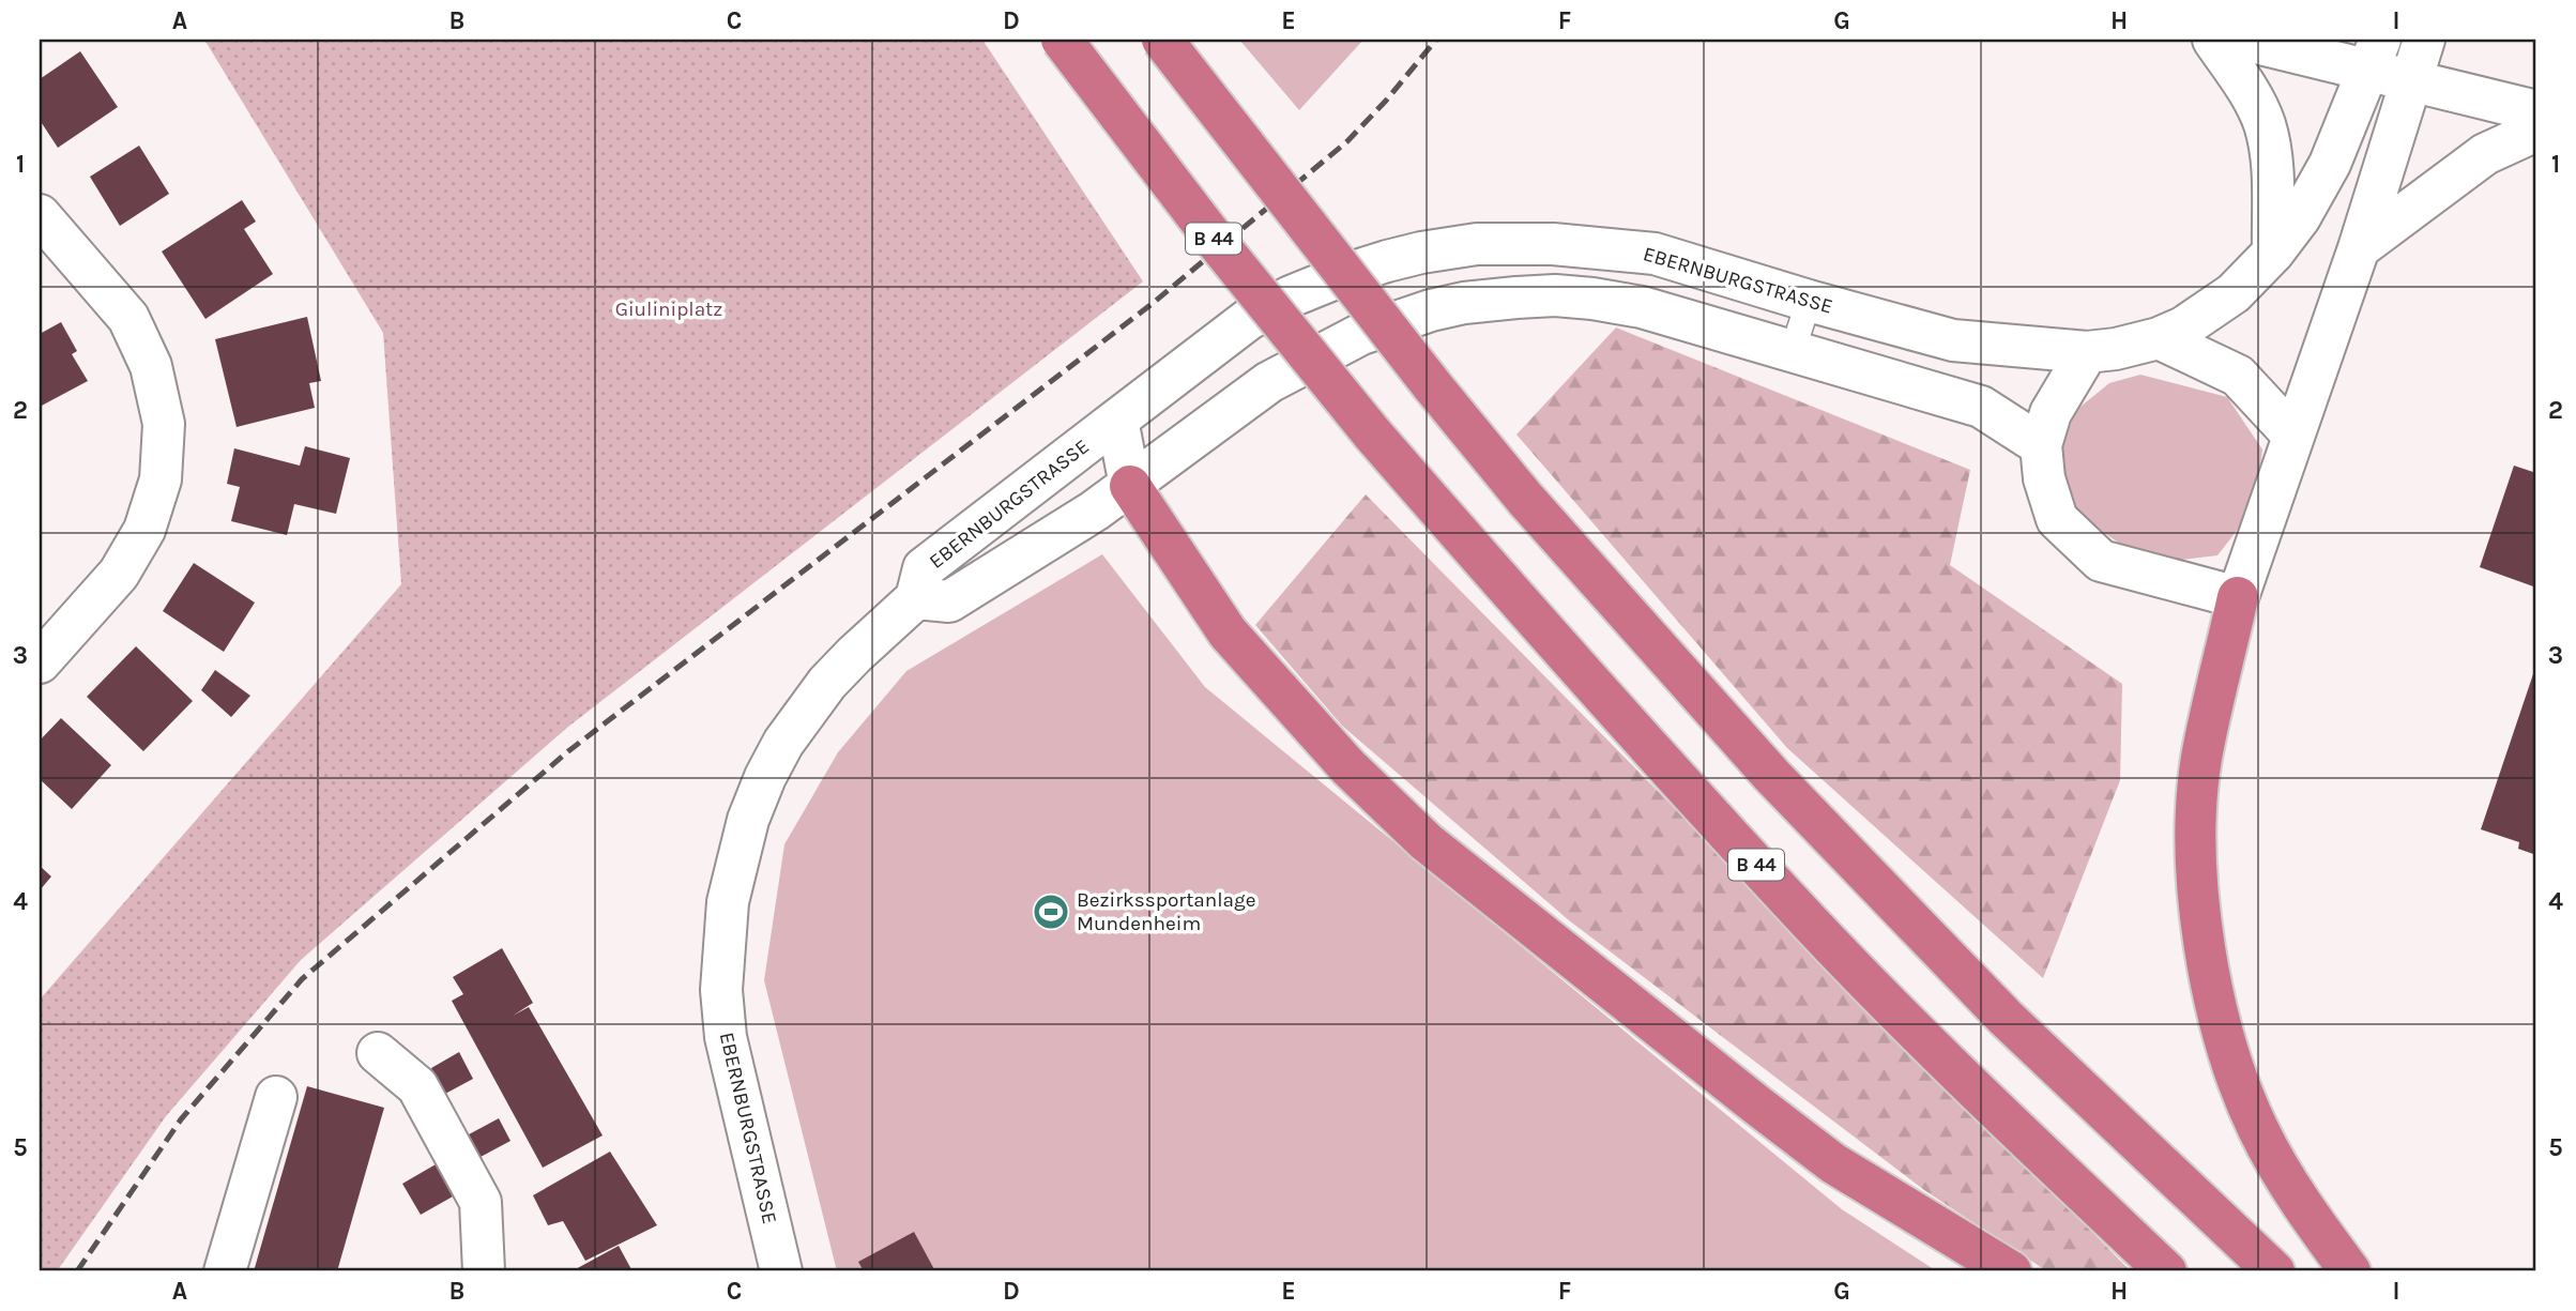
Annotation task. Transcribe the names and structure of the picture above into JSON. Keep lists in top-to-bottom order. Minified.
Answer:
{"streets":{"highway":["B 44"],"street":["EBERNBURGSTRASSE"]},"parks":["Giuliniplatz"],"places":{"sports":["Bezirkssportanlage Mundenheim"]},"grid":{"columns":["A","B","C","D","E","F","G","H","I"],"rows":["1","2","3","4","5"]}}
